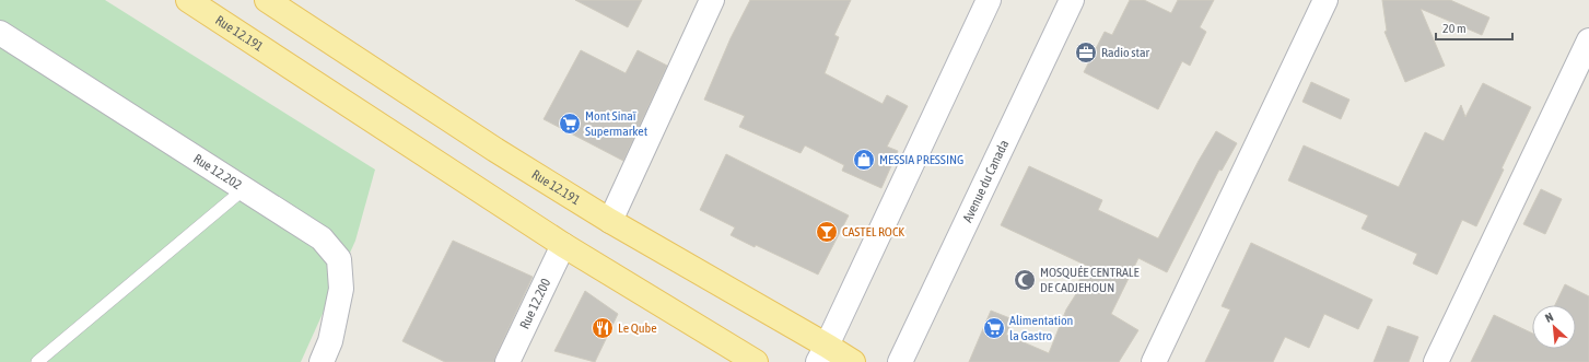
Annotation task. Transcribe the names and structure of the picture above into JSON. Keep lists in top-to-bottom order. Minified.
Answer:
{"streets":{"main road":["Rue 12.191"],"street":["Rue 12.202","Avenue du Canada","Rue 12.200"]},"crossings":[["Rue 12.191","Rue 12.200"]],"places":{"office":["Radio star"],"supermarket":["Mont Sinaï Supermarket","Alimentation la Gastro"],"shop":["MESSIA PRESSING"],"bar":["CASTEL ROCK"],"mosque":["MOSQUÉE CENTRALE DE CADJEHOUN"],"restaurant":["Le Qube"]},"scale_bar":"20 m","north":"top left"}
